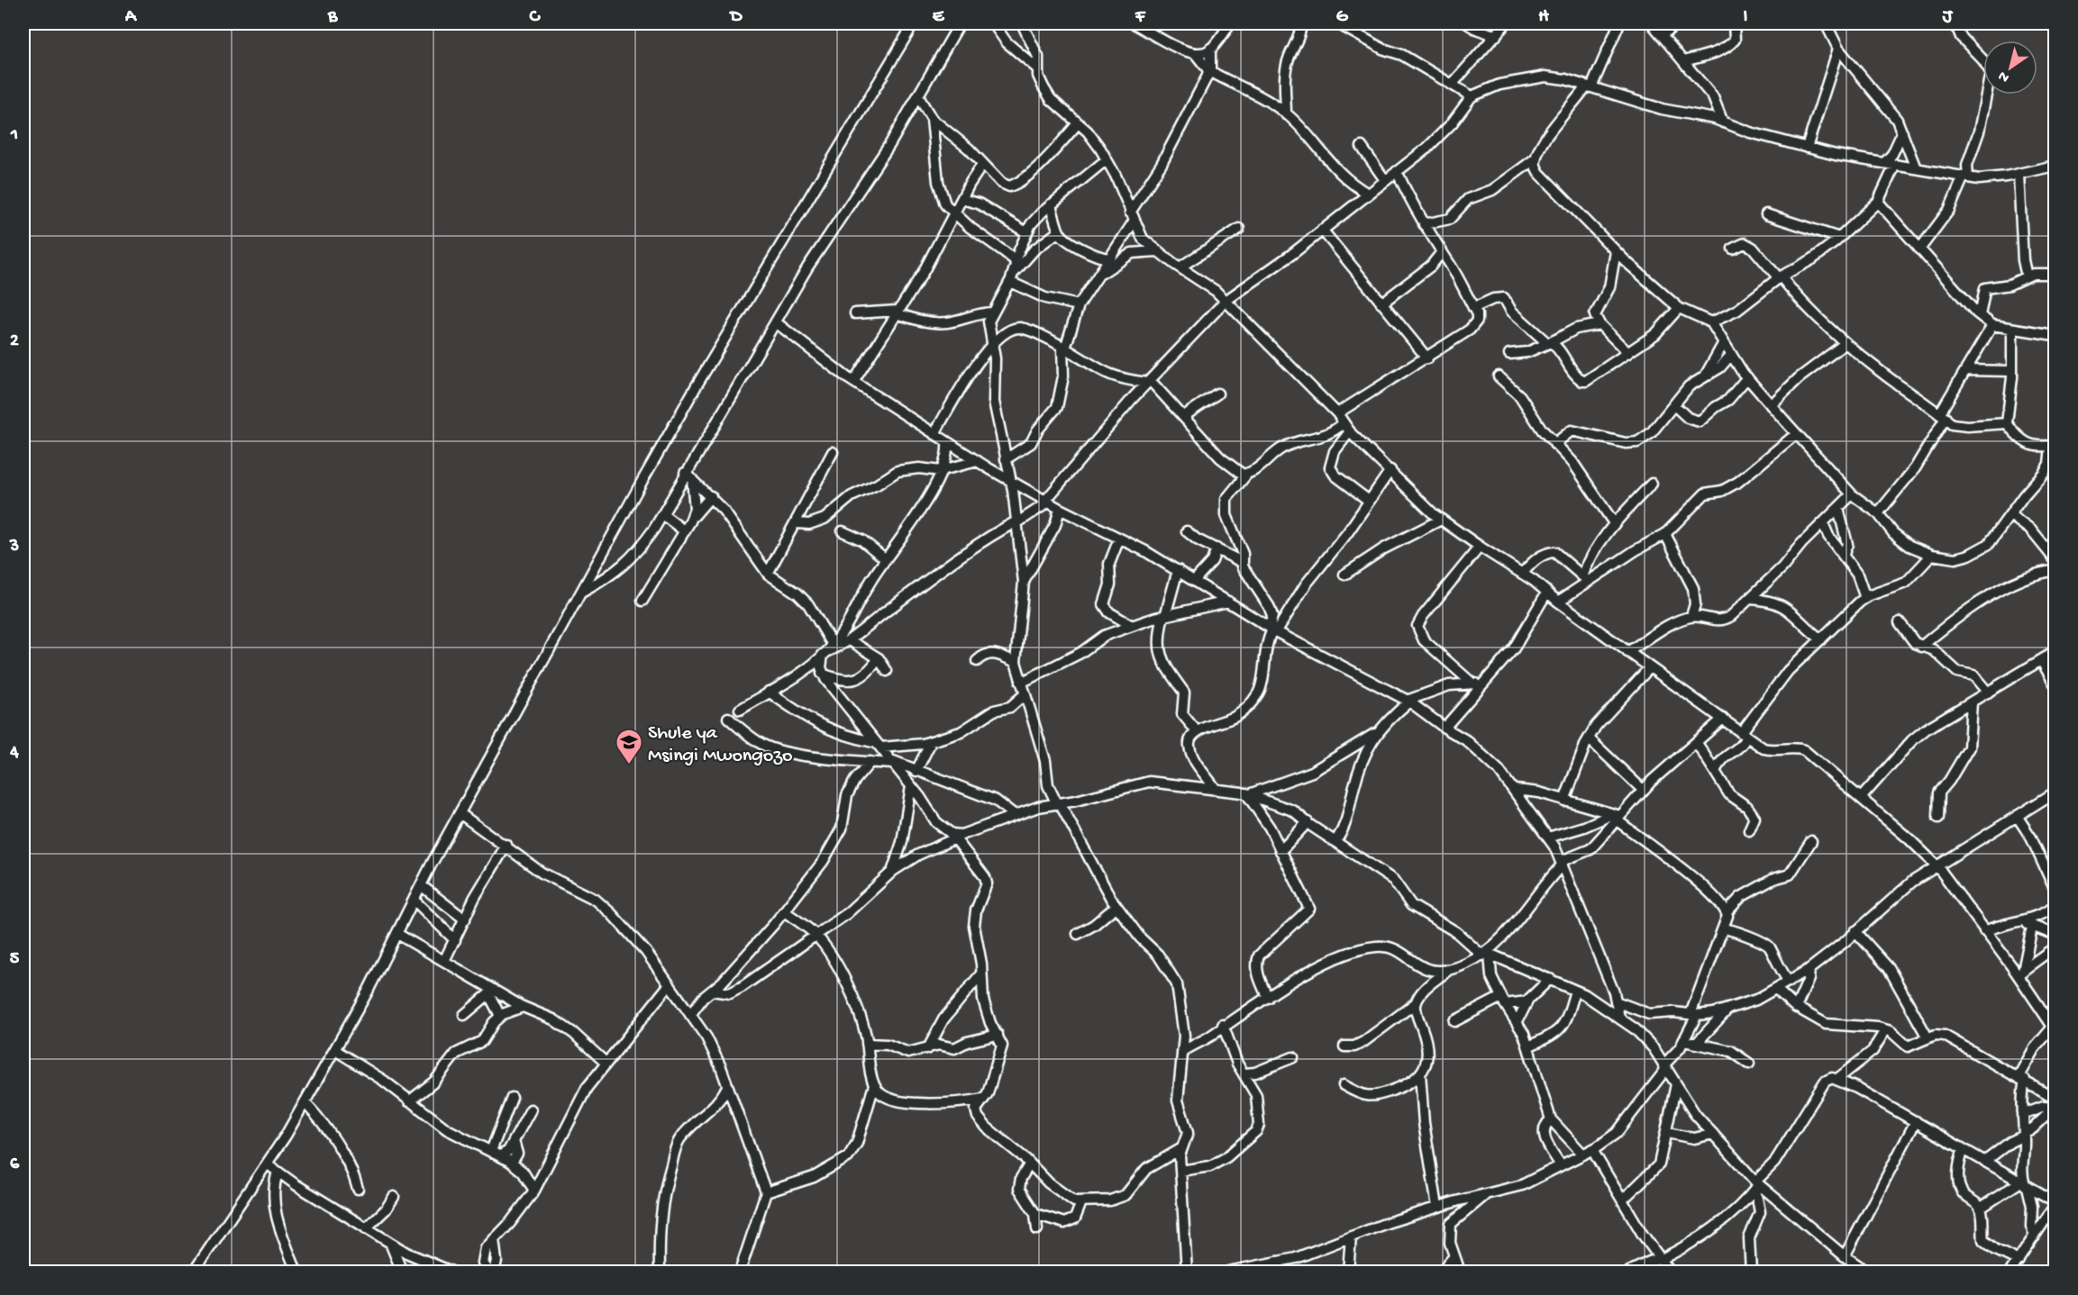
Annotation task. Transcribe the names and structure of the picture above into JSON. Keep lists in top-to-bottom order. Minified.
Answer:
{"places":{"school or university":["Shule ya Msingi Mwongozo"]},"north":"bottom left","grid":{"columns":["A","B","C","D","E","F","G","H","I","J"],"rows":["1","2","3","4","5","6"]}}
